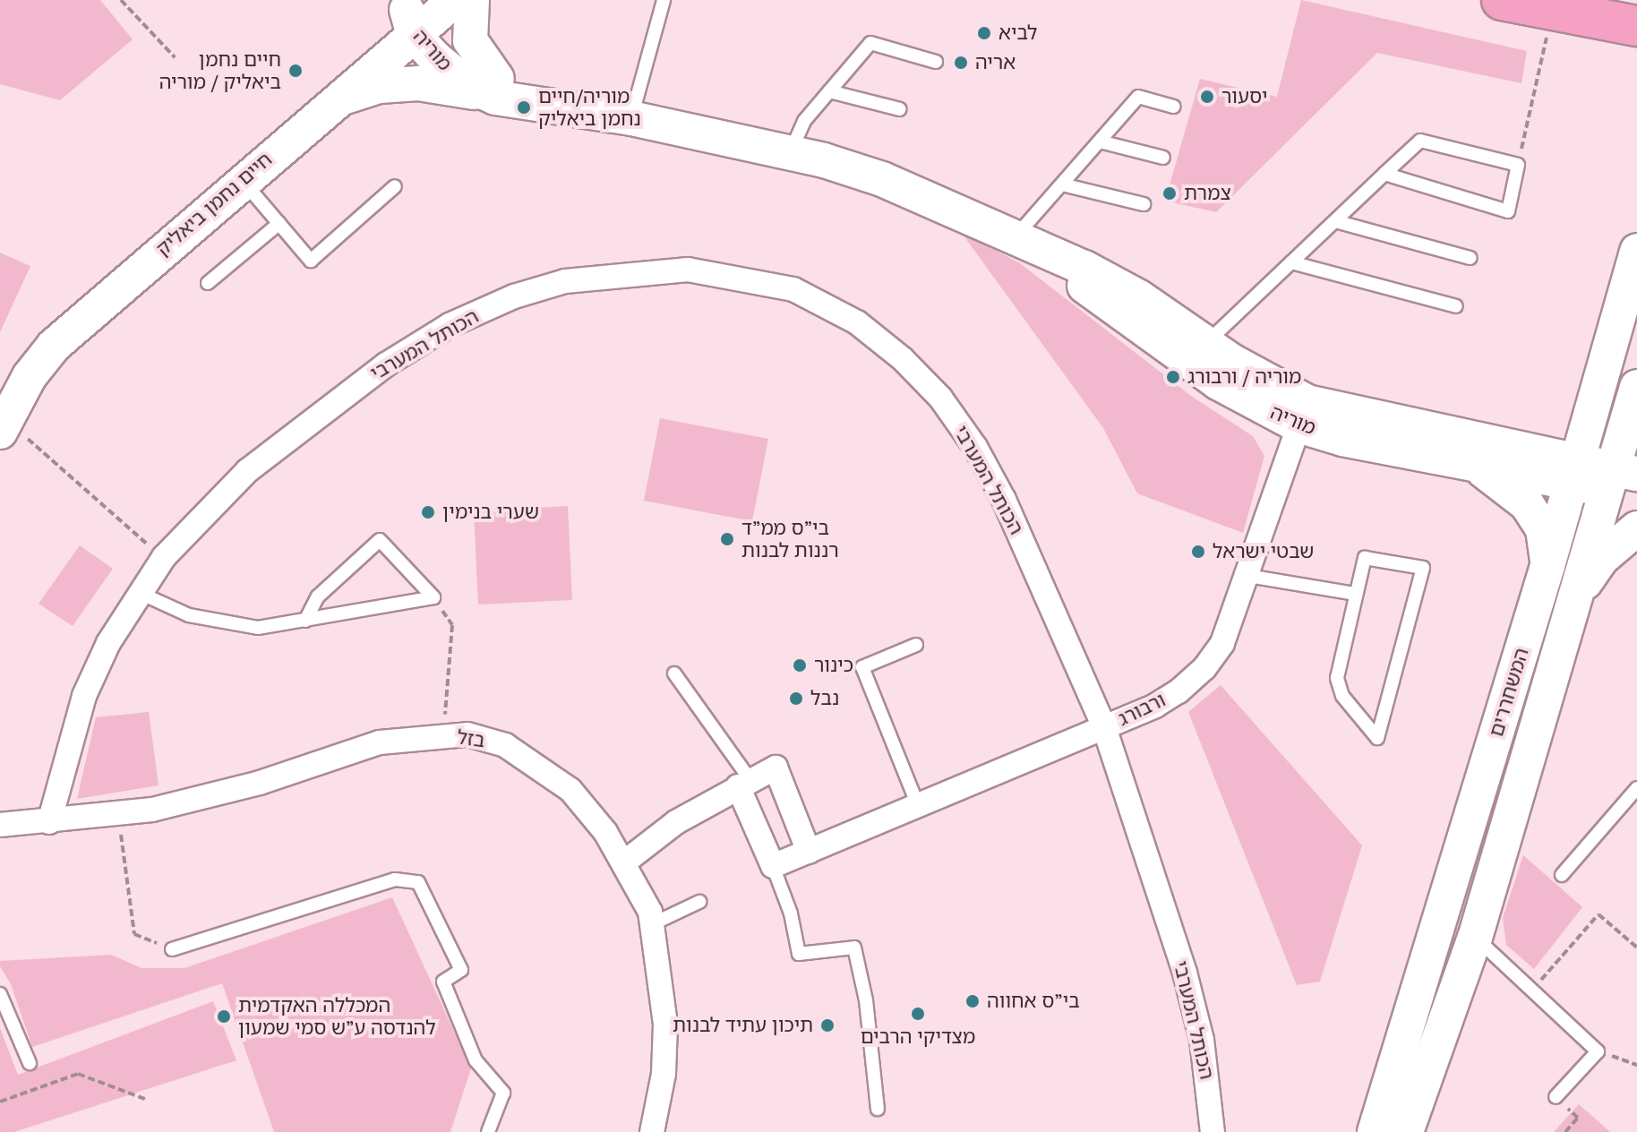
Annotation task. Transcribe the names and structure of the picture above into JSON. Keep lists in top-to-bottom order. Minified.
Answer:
{"streets":{"street":["מוריה","חיים נחמן ביאליק","הכותל המערבי","המשחררים","ורבורג","בזל"]},"crossings":[["מוריה","חיים נחמן ביאליק"],["מוריה","המשחררים"],["מוריה","ורבורג"],["הכותל המערבי","ורבורג"],["הכותל המערבי","בזל"]],"places":["לביא","אריה","חיים נחמן ביאליק / מוריה","יסעור","מוריה/חיים נחמן ביאליק","צמרת","מוריה / ורבורג","שערי בנימין","בי\"ס ממ\"ד רננות לבנות","שבטי ישראל","כינור","נבל","בי\"ס אחווה","מצדיקי הרבים","המכללה האקדמית להנדסה ע\"ש סמי שמעון","תיכון עתיד לבנות"]}
